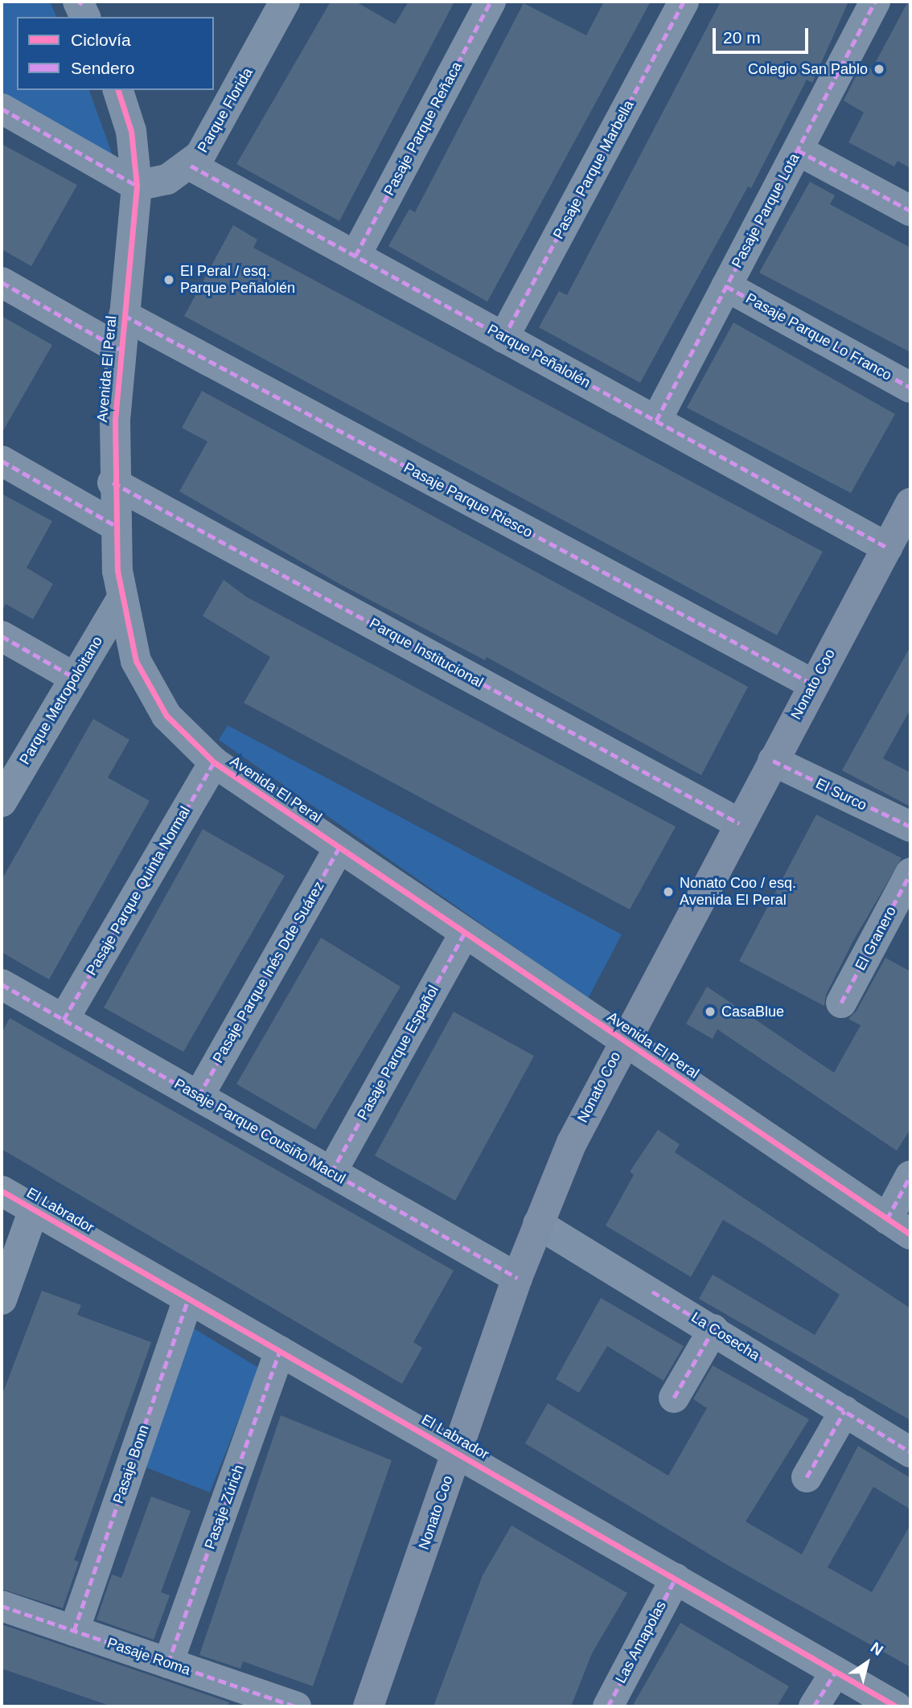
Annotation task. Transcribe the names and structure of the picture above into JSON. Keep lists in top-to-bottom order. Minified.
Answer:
{"streets":{"main road":["Nonato Coo"],"street":["Parque Florida","Pasaje Parque Reñaca","Pasaje Parque Marbella","Pasaje Parque Lota","Pasaje Parque Lo Franco","Parque Peñalolén","Avenida El Peral","Pasaje Parque Riesco","Parque Institucional","Parque Metropoloitano","El Surco","Pasaje Parque Quinta Normal","El Granero","Pasaje Parque Inés Dde Suárez","Pasaje Parque Español","Pasaje Parque Cousiño Macul","El Labrador","La Cosecha","Pasaje Bonn","Pasaje Zúrich","Las Amapolas","Pasaje Roma"]},"crossings":[["Parque Florida","Parque Peñalolén"],["Parque Florida","Avenida El Peral"],["Pasaje Parque Reñaca","Parque Peñalolén"],["Pasaje Parque Marbella","Parque Peñalolén"],["Pasaje Parque Lota","Pasaje Parque Lo Franco"],["Pasaje Parque Lota","Parque Peñalolén"],["Parque Peñalolén","Nonato Coo"],["Avenida El Peral","Pasaje Parque Riesco"],["Avenida El Peral","Parque Institucional"],["Avenida El Peral","Nonato Coo"],["Avenida El Peral","Parque Metropoloitano"],["Avenida El Peral","Pasaje Parque Quinta Normal"],["Avenida El Peral","Pasaje Parque Inés Dde Suárez"],["Avenida El Peral","Pasaje Parque Español"],["Pasaje Parque Riesco","Nonato Coo"],["Parque Institucional","Nonato Coo"],["Nonato Coo","El Surco"],["Nonato Coo","Pasaje Parque Cousiño Macul"],["Nonato Coo","El Labrador"],["Nonato Coo","La Cosecha"],["Pasaje Parque Quinta Normal","Pasaje Parque Cousiño Macul"],["Pasaje Parque Inés Dde Suárez","Pasaje Parque Cousiño Macul"],["Pasaje Parque Español","Pasaje Parque Cousiño Macul"],["El Labrador","Pasaje Bonn"],["El Labrador","Pasaje Zúrich"],["El Labrador","Las Amapolas"],["Pasaje Bonn","Pasaje Roma"],["Pasaje Zúrich","Pasaje Roma"]],"places":["Colegio San Pablo","El Peral / esq. Parque Peñalolén","Nonato Coo / esq. Avenida El Peral","CasaBlue"],"legend":["Ciclovía","Sendero"],"scale_bar":"20 m","north":"top right"}
